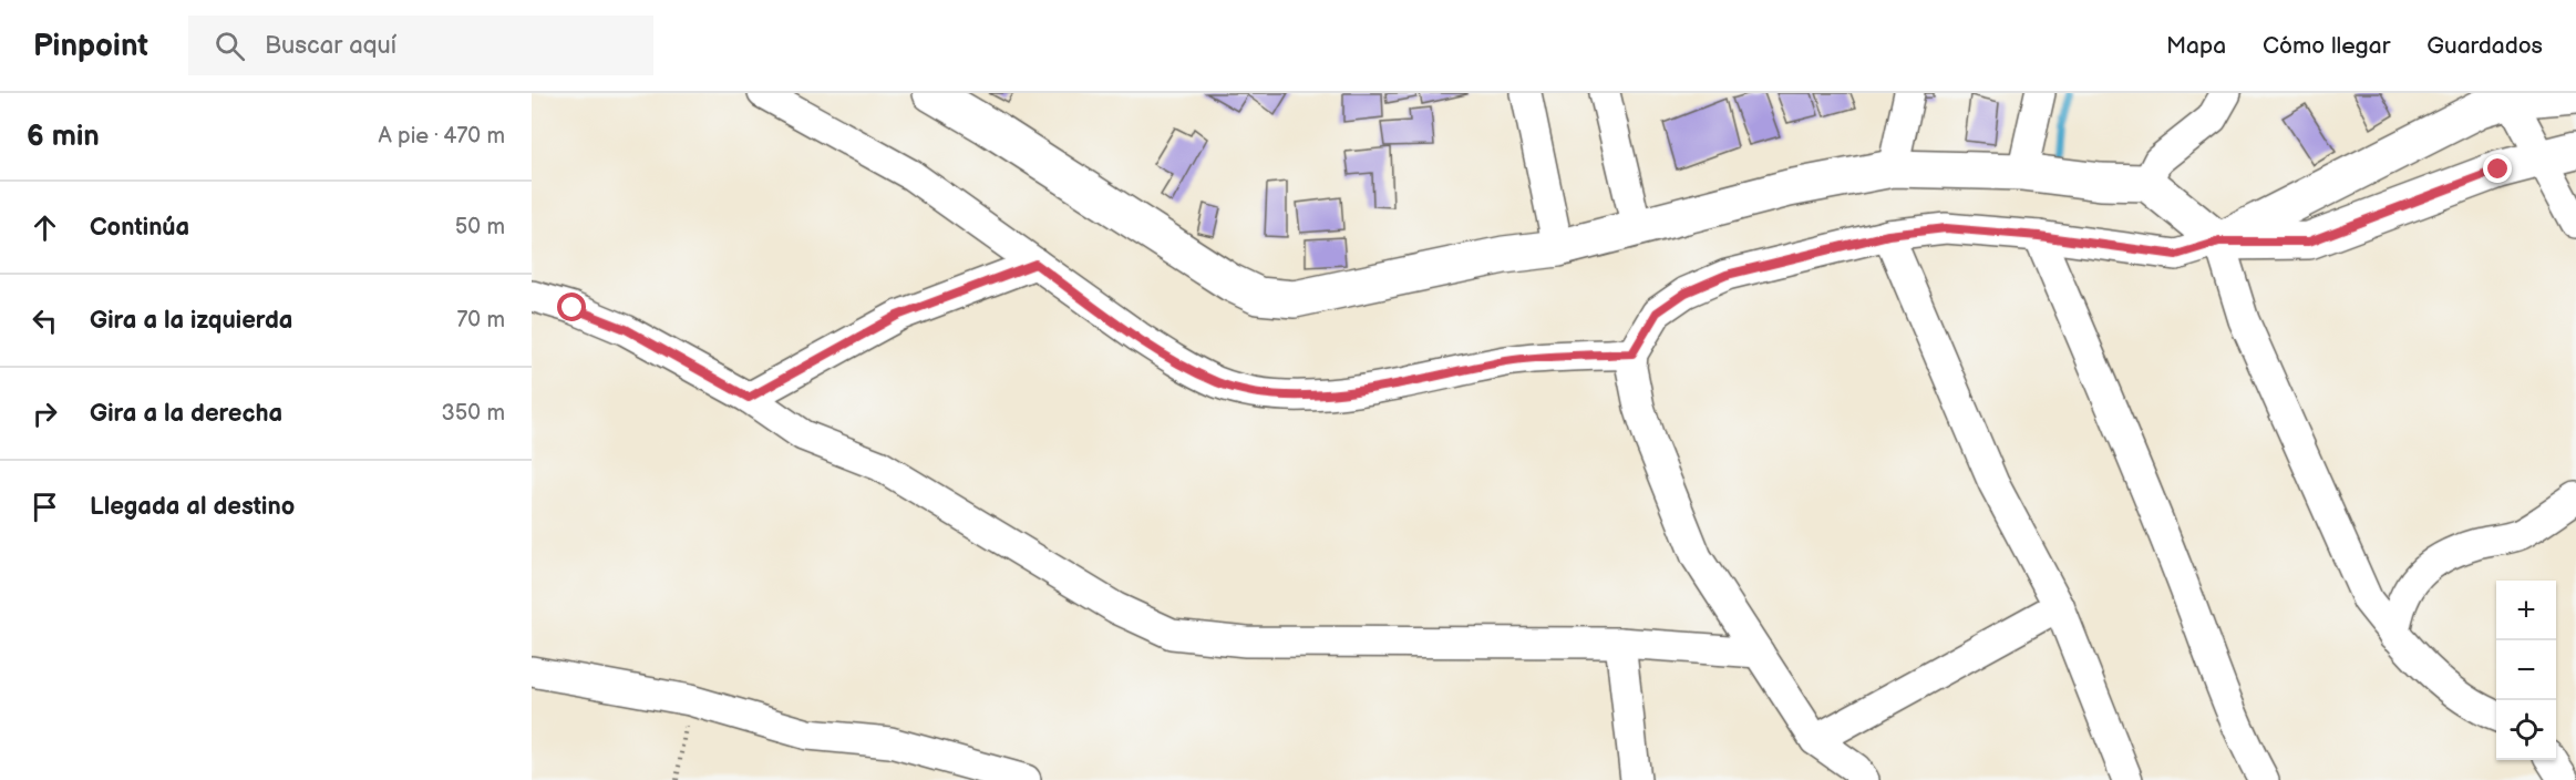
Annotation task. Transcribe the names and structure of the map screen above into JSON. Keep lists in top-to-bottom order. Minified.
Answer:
{"page":{"header":"Pinpoint","search":"Buscar aquí","nav":["Mapa","Cómo llegar","Guardados"],"heading":["6 min","A pie · 470 m"],"list":[["Continúa","50 m"],["Gira a la izquierda","70 m"],["Gira a la derecha","350 m"],"Llegada al destino"],"map_buttons":["+","−"]}}
